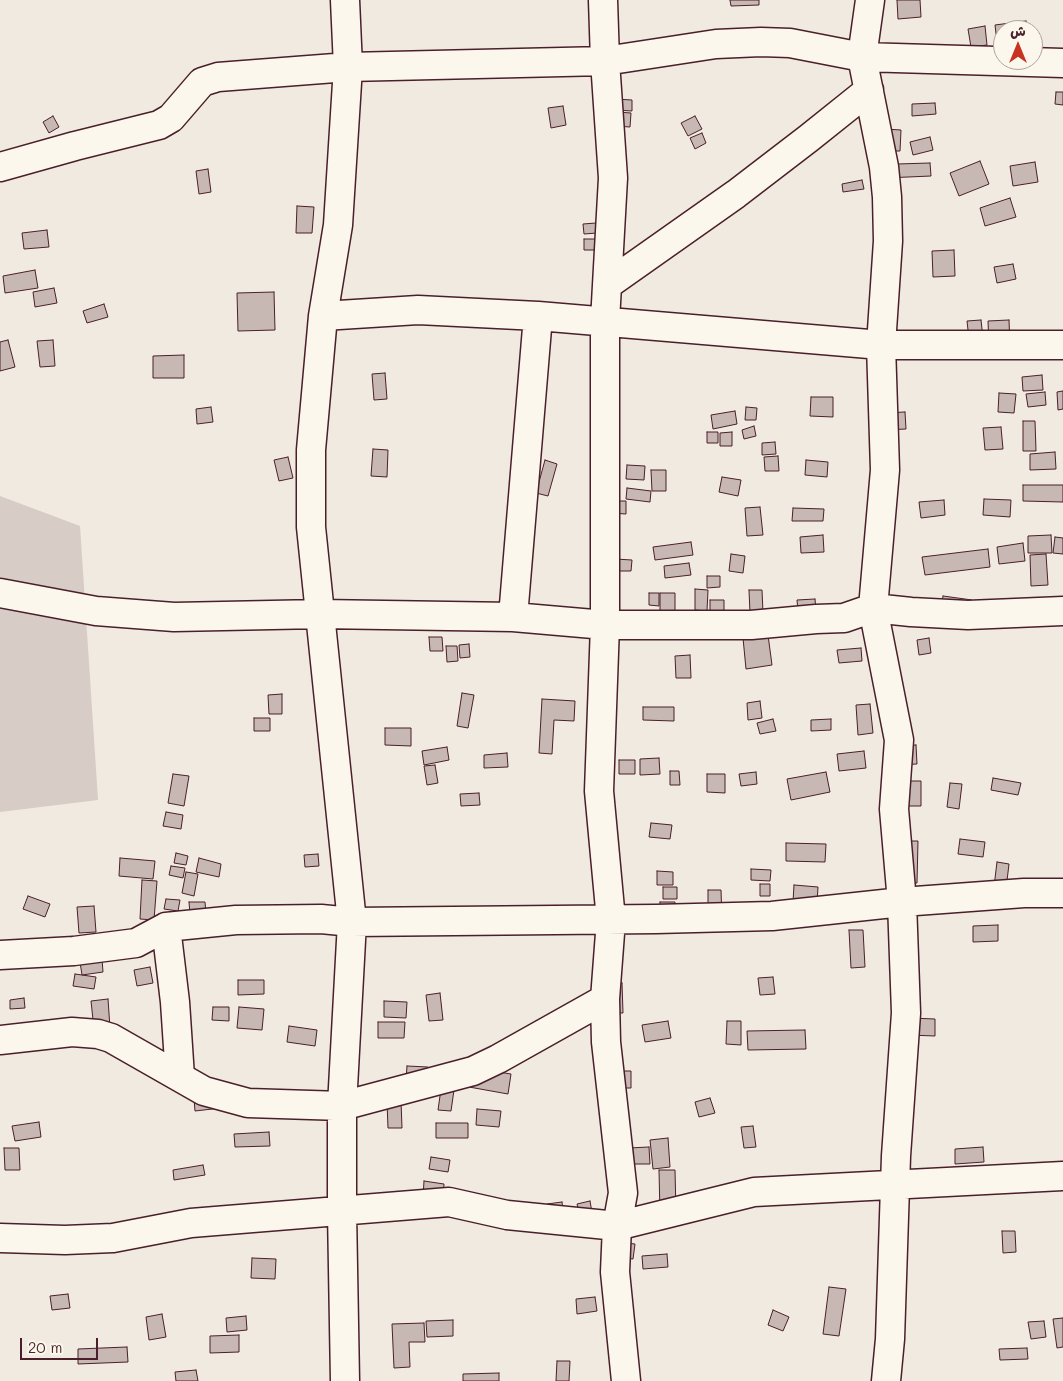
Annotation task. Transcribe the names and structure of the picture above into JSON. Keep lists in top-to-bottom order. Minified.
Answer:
{"scale_bar":"20 m","north":"top"}
